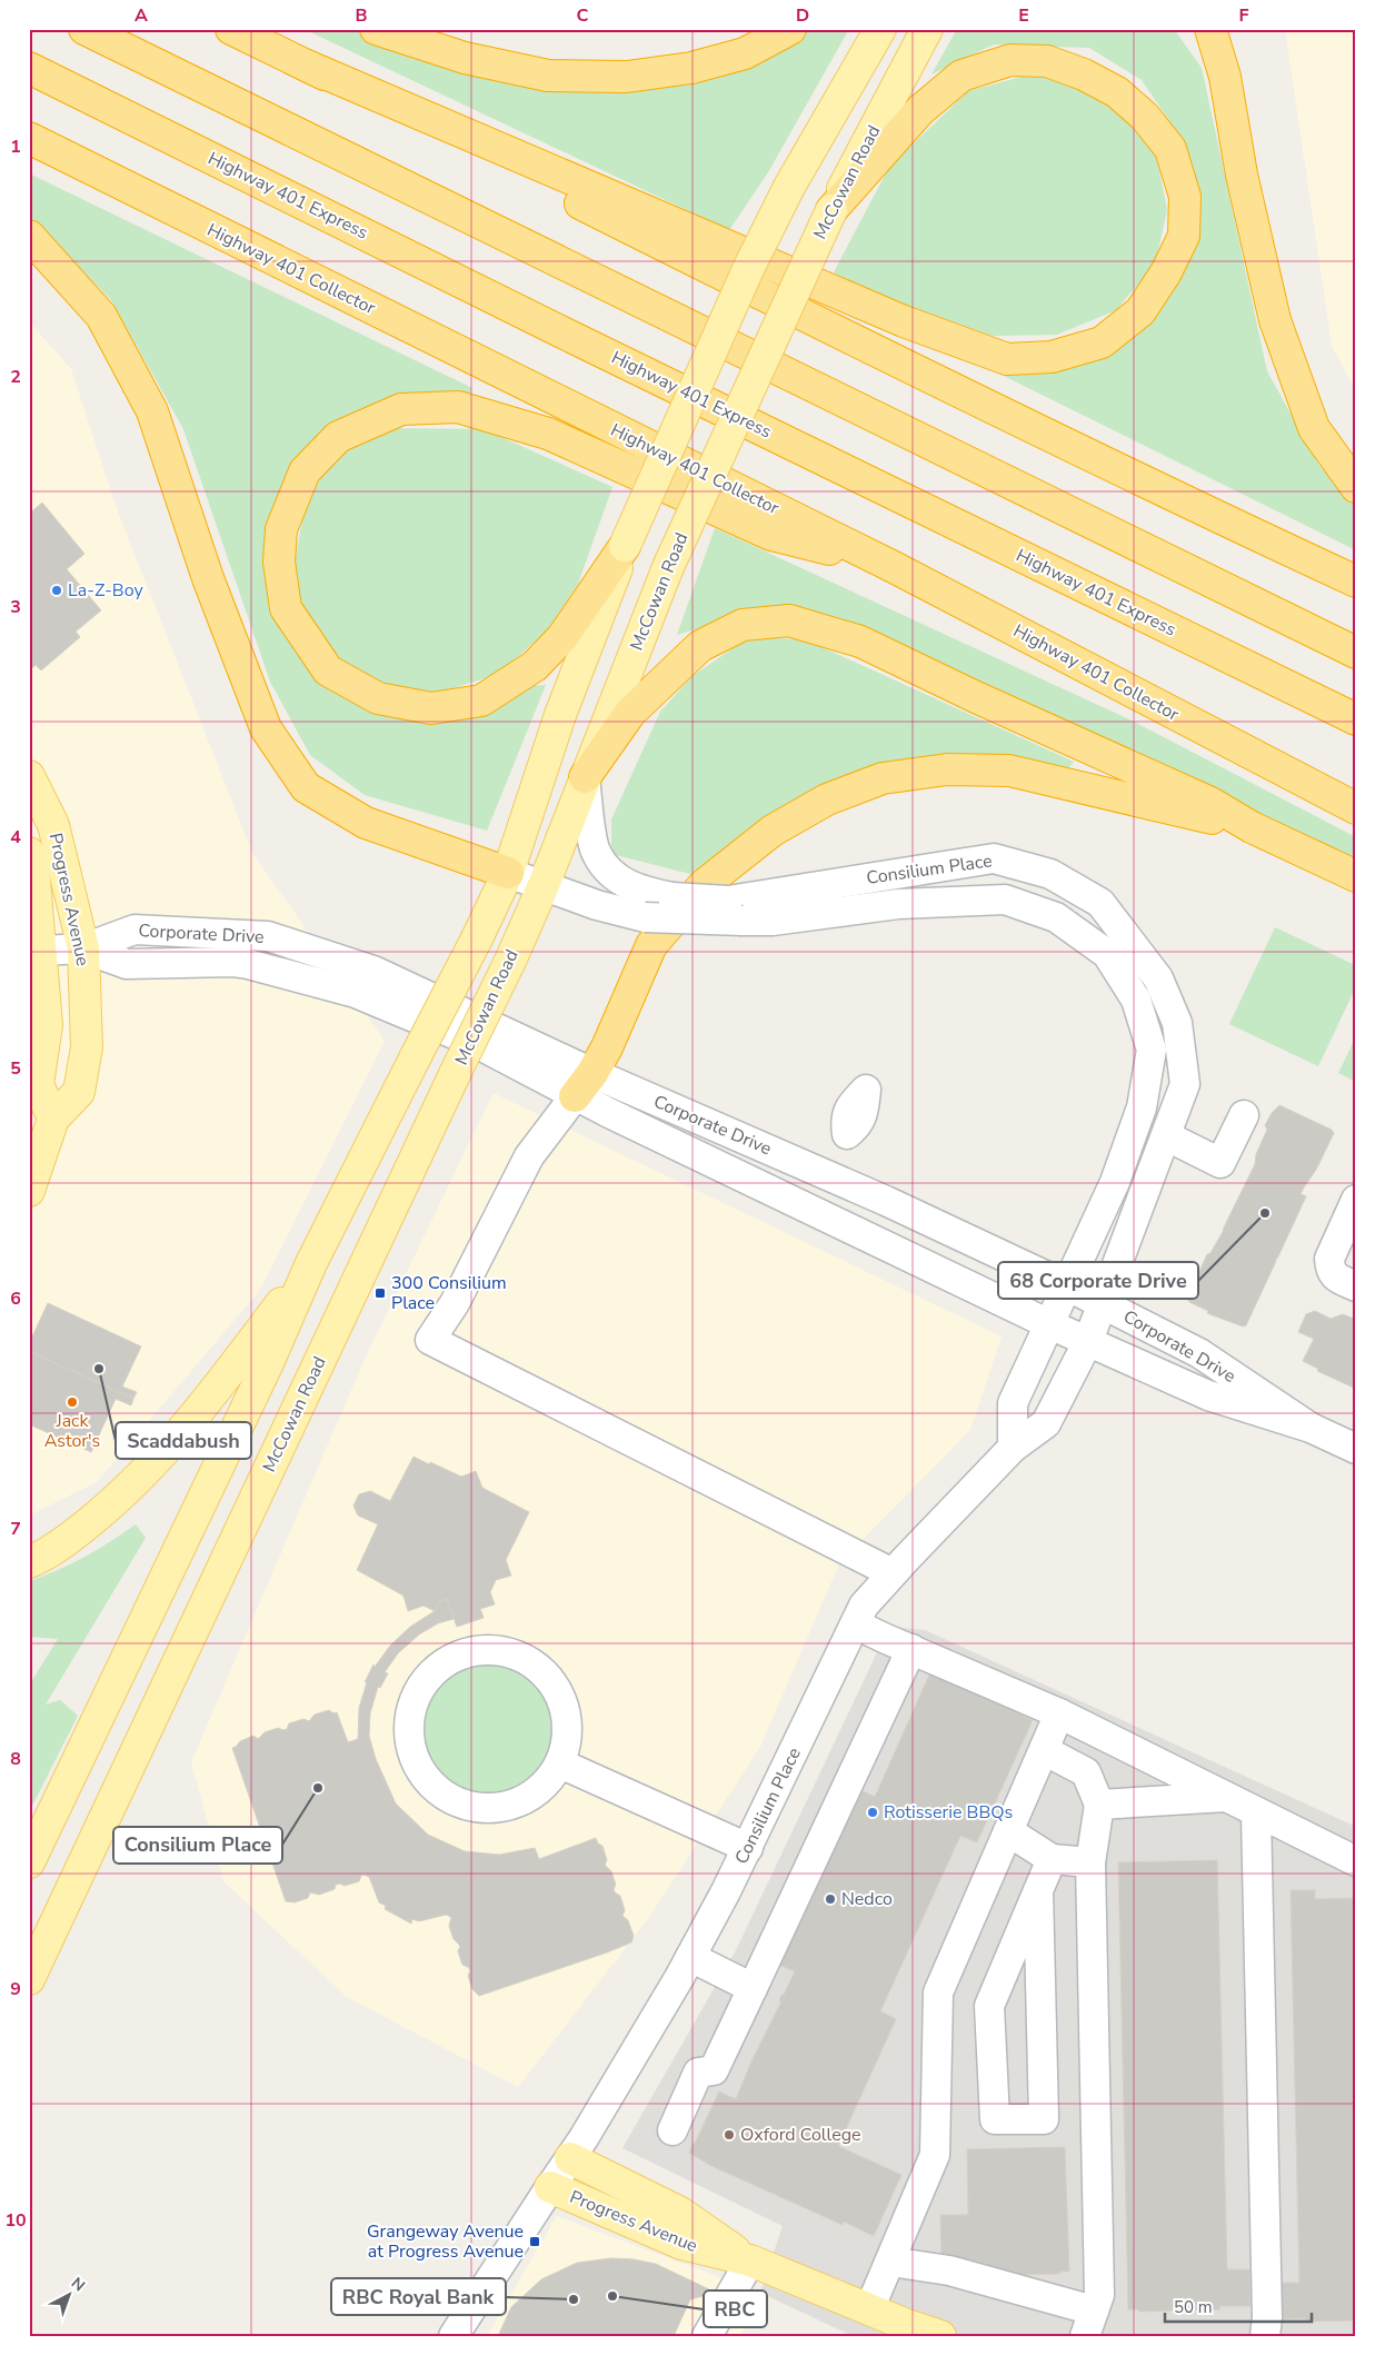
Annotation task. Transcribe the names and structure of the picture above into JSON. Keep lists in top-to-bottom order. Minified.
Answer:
{"streets":{"highway":["Highway 401 Express","Highway 401 Collector"],"main road":["McCowan Road","Progress Avenue"],"street":["Consilium Place","Corporate Drive"]},"crossings":[["McCowan Road","Consilium Place"],["Consilium Place","Progress Avenue"],["Consilium Place","Corporate Drive"],["Progress Avenue","Corporate Drive"]],"places":{"other":["La-Z-Boy","68 Corporate Drive","Scaddabush","Jack Astor's","Consilium Place","Rotisserie BBQs","Nedco","Oxford College","RBC","RBC Royal Bank"],"transit":["300 Consilium Place","Grangeway Avenue at Progress Avenue"]},"scale_bar":"50 m","north":"top right","grid":{"columns":["A","B","C","D","E","F"],"rows":["1","2","3","4","5","6","7","8","9","10"]}}
